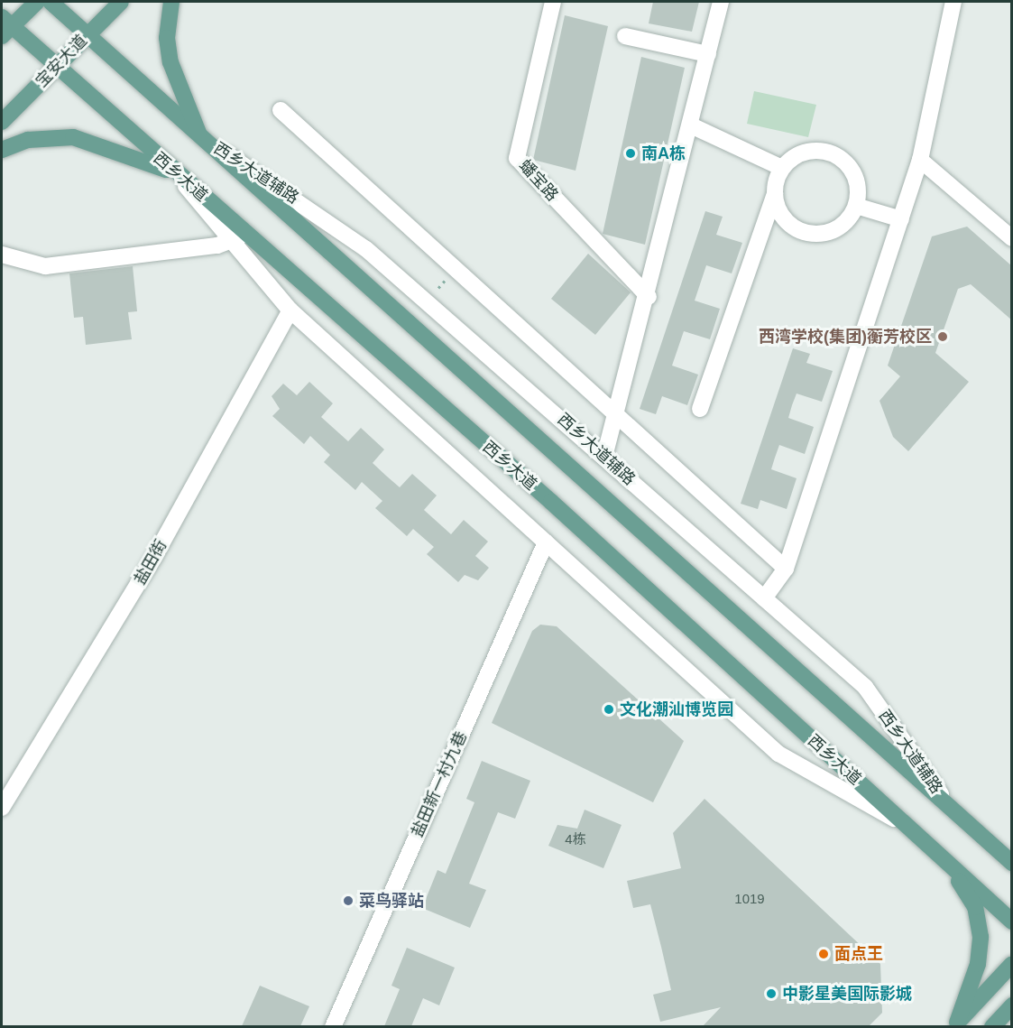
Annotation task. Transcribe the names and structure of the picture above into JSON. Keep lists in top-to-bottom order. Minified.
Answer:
{"streets":{"main road":["宝安大道","西乡大道"],"street":["西乡大道辅路","蟠宝路","盐田街","盐田新一村九巷"]},"crossings":[["宝安大道","西乡大道"]],"places":["南A栋","西湾学校(集团)蘅芳校区","文化潮汕博览园","菜鸟驿站","面点王","中影星美国际影城"],"house_numbers":["4栋","1019"]}
